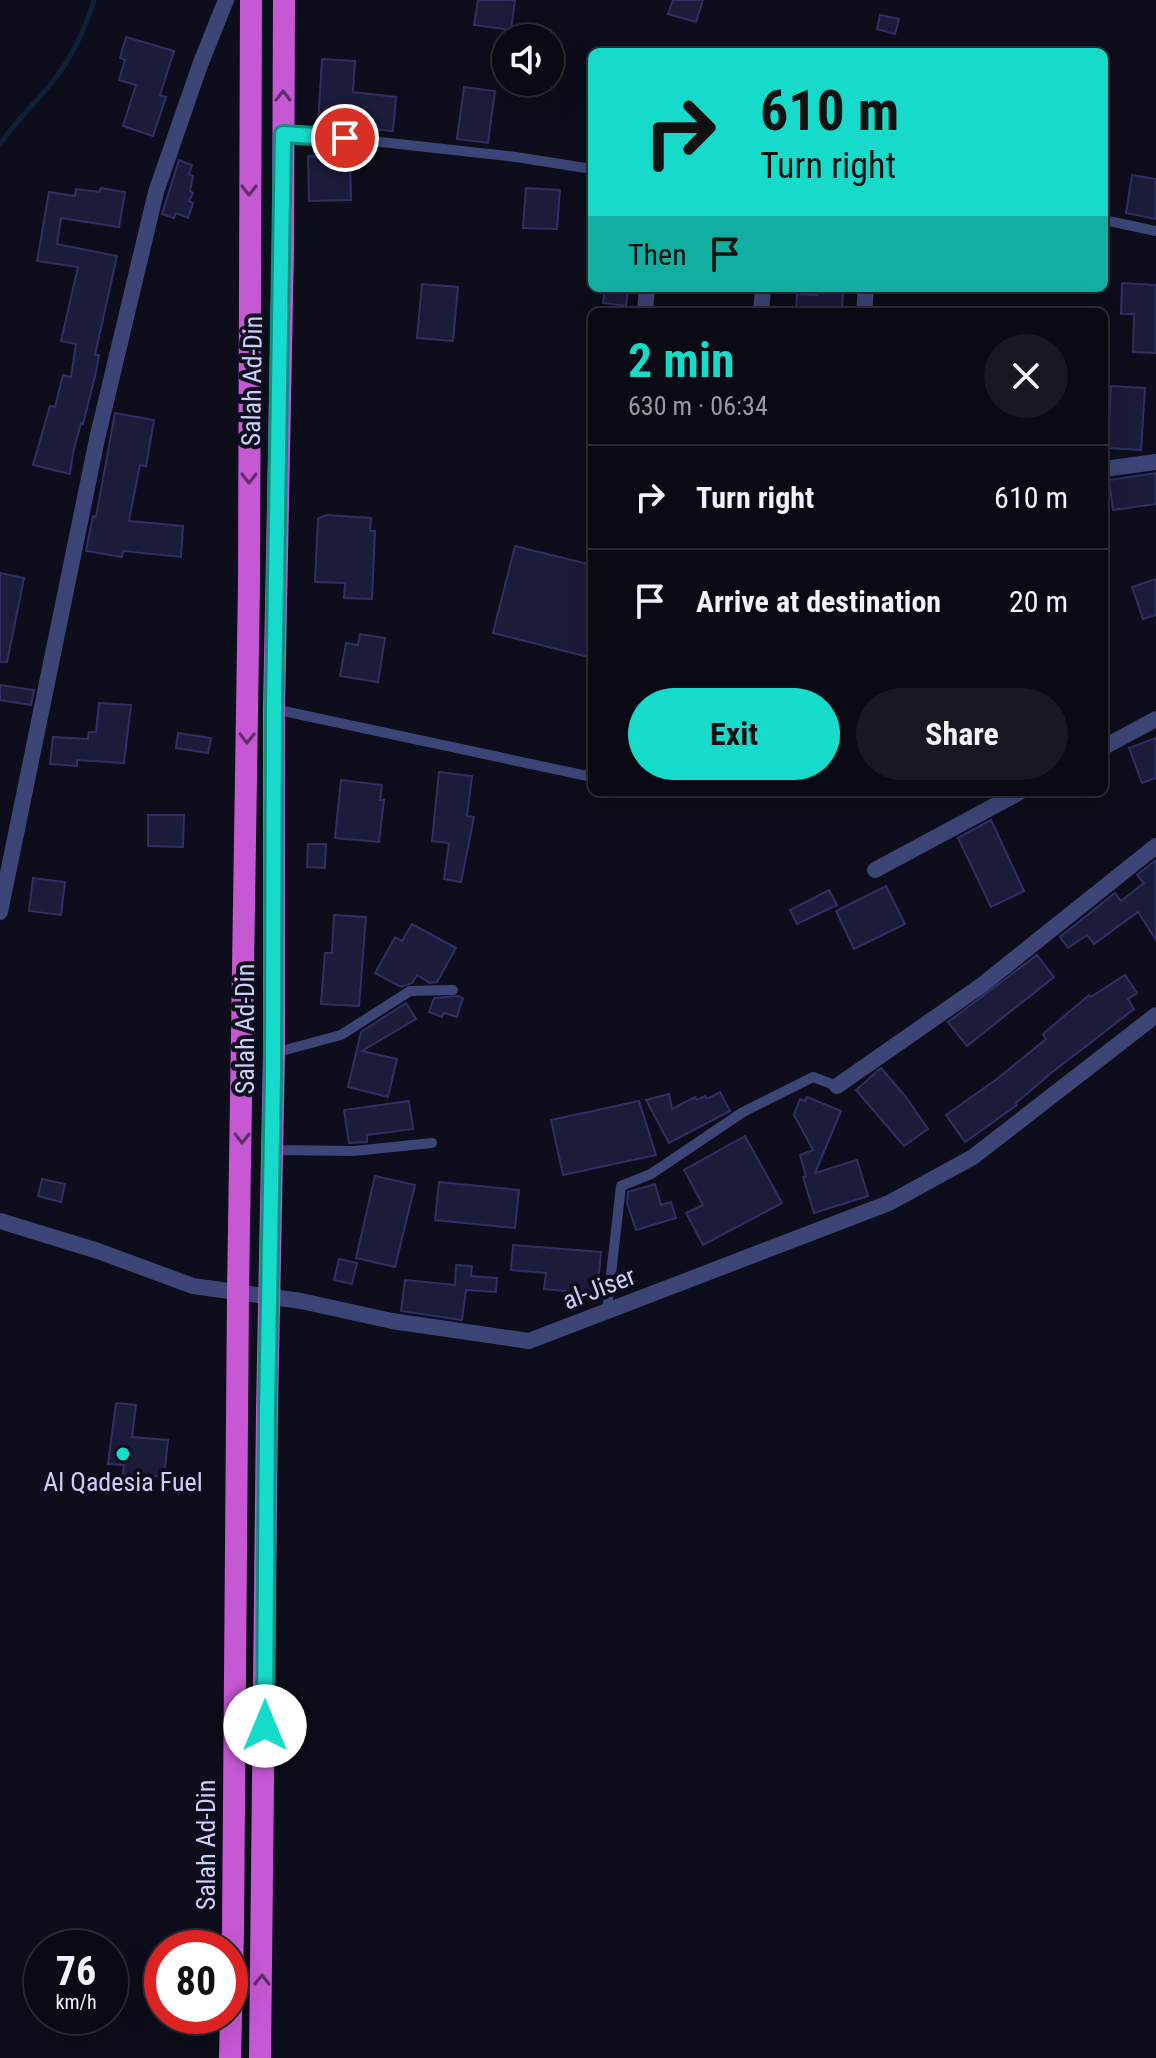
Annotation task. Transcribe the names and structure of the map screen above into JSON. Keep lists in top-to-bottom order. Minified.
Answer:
{"streets":{"highway":["Salah Ad-Din"],"street":["al-Jiser"]},"crossings":[["Salah Ad-Din","al-Jiser"]],"places":["Al Qadesia Fuel"],"page":{"turn":["610 m","Turn right"],"then":"Then","heading":["2 min","630 m · 06:34"],"list":[{"name":"Turn right","value":"610 m"},{"name":"Arrive at destination","value":"20 m"}],"buttons":["Exit","Share"],"speed":"76 km/h","limit":"80"}}
